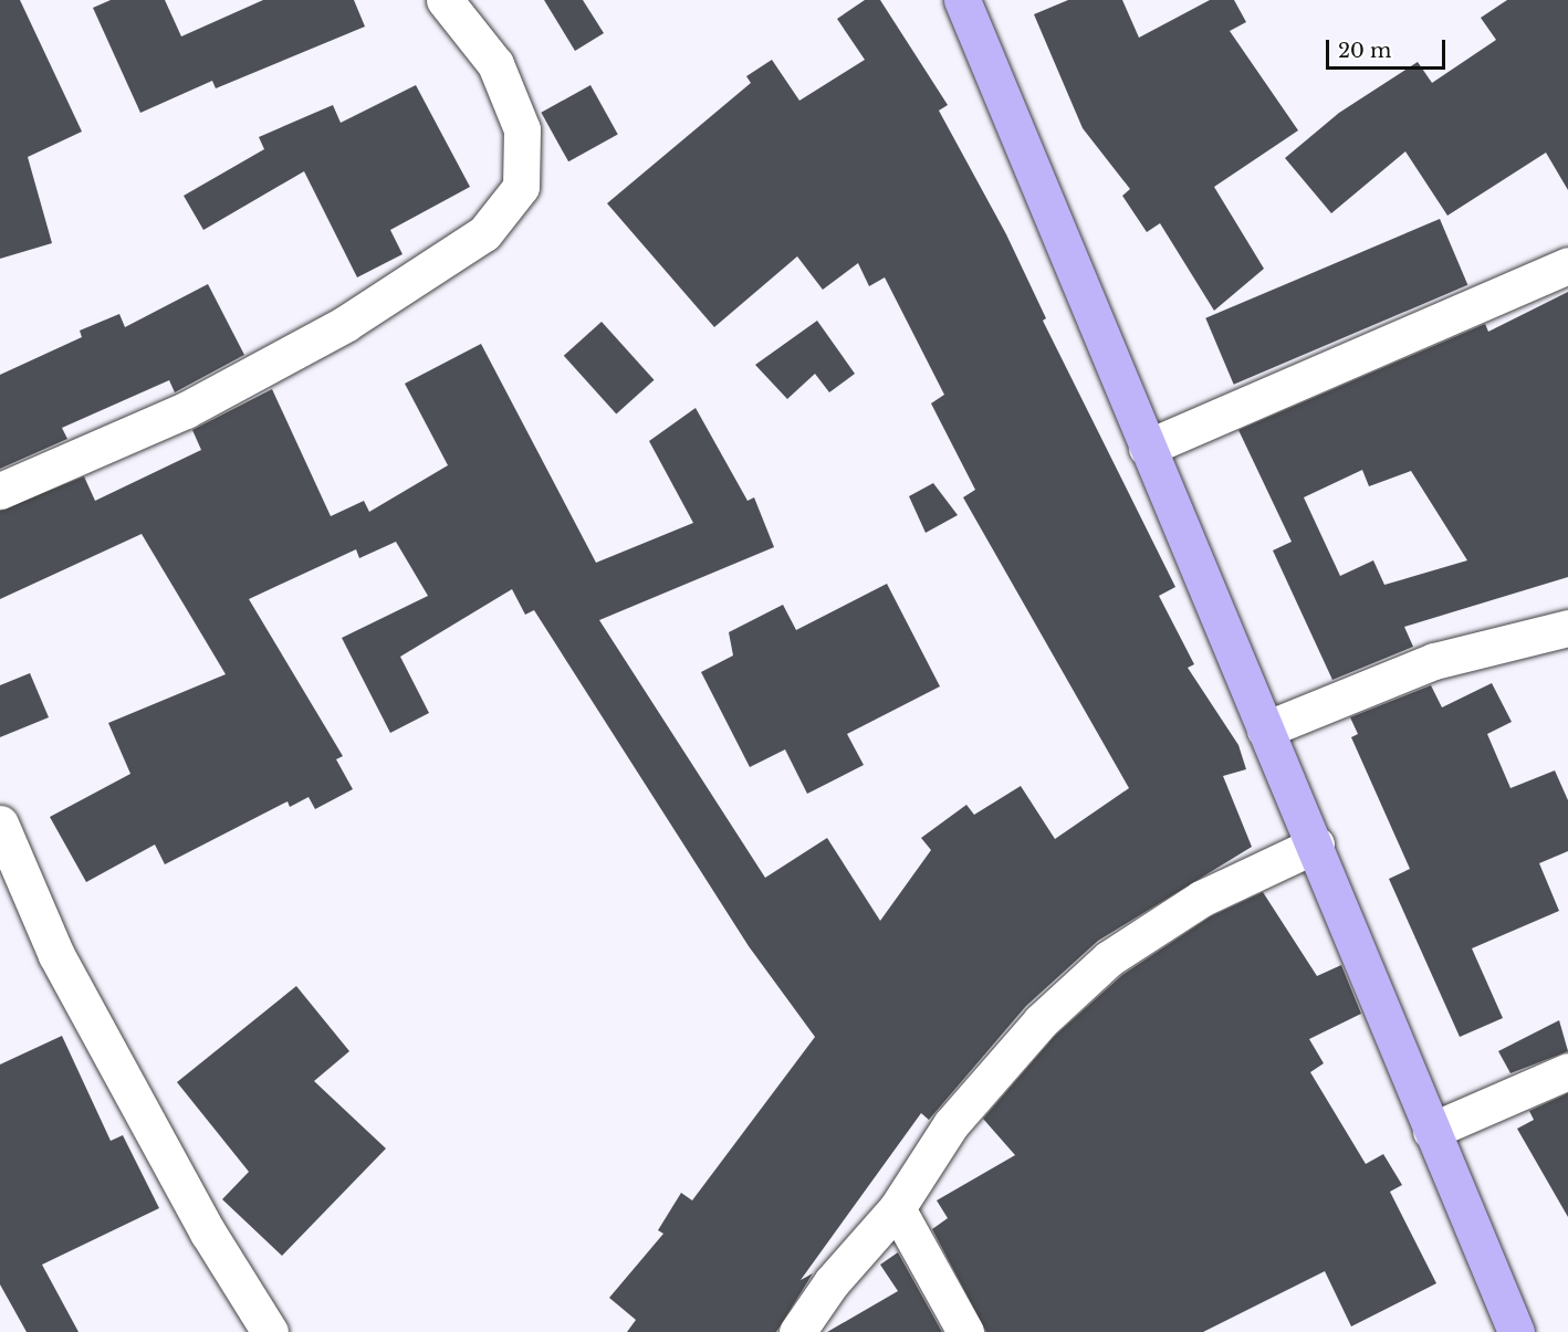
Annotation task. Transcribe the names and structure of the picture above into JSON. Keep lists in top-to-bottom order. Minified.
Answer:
{"scale_bar":"20 m"}
